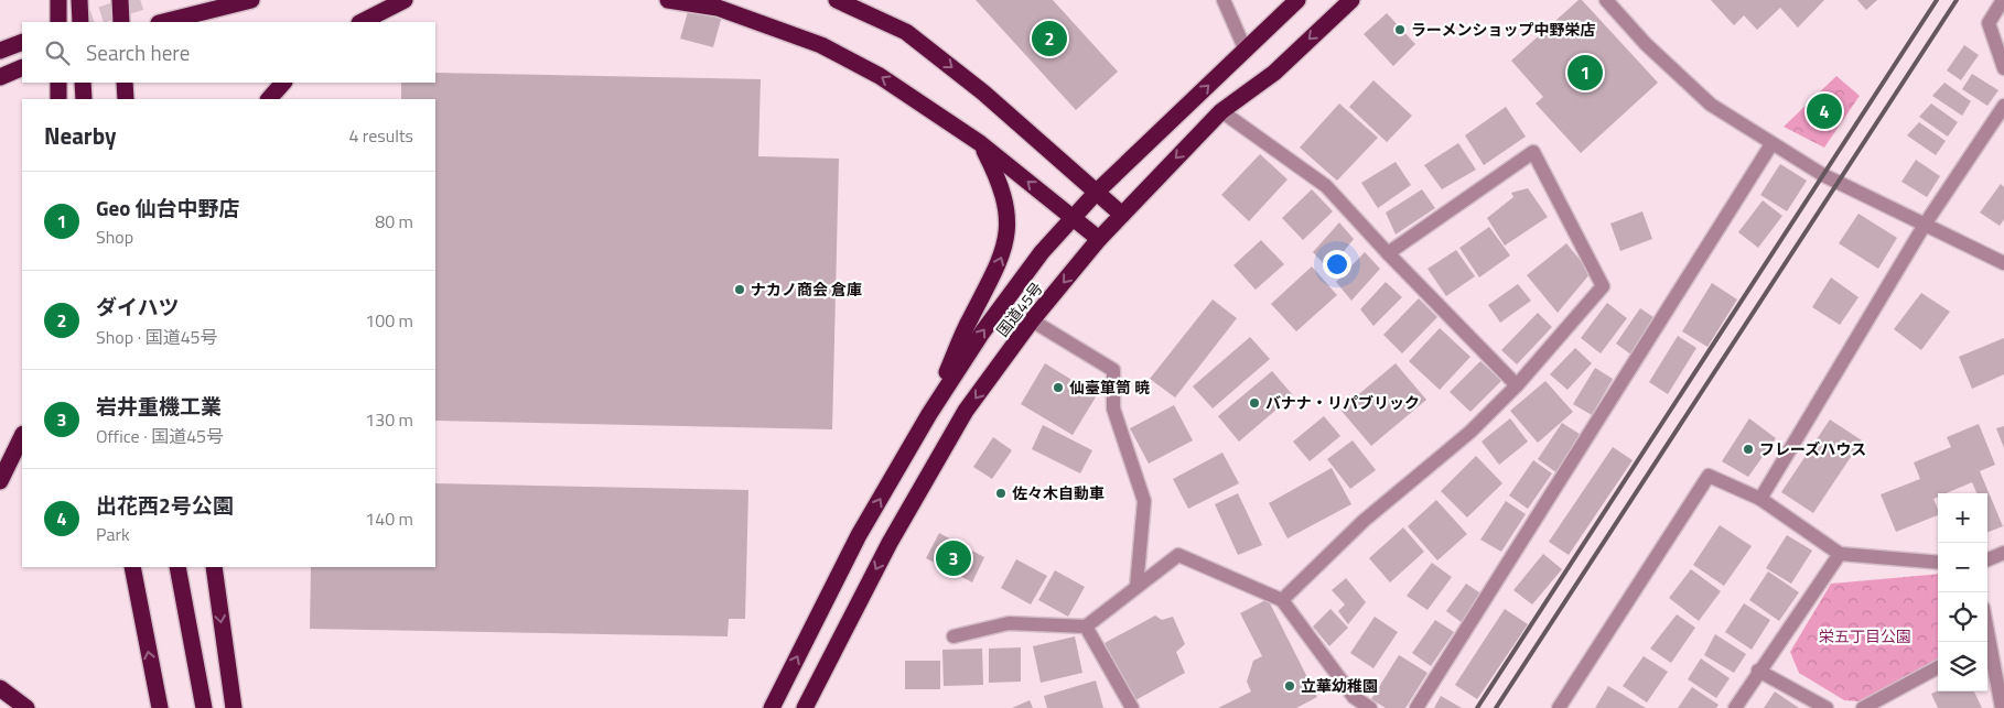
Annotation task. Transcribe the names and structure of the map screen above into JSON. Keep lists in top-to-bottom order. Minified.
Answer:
{"streets":{"highway":["国道45号"]},"parks":["栄五丁目公園"],"places":["ラーメンショップ中野栄店","ナカノ商会 倉庫","仙臺箪笥 暁","バナナ・リパブリック","フレーズハウス","佐々木自動車","立華幼稚園"],"page":{"pins":["2","1","4","3"],"search":"Search here","heading":["Nearby","4 results"],"list":[{"mark":"1","name":"Geo 仙台中野店","note":"Shop","value":"80 m"},{"mark":"2","name":"ダイハツ","note":"Shop · 国道45号","value":"100 m"},{"mark":"3","name":"岩井重機工業","note":"Office · 国道45号","value":"130 m"},{"mark":"4","name":"出花西2号公園","note":"Park","value":"140 m"}],"map_buttons":["+","−"]}}
